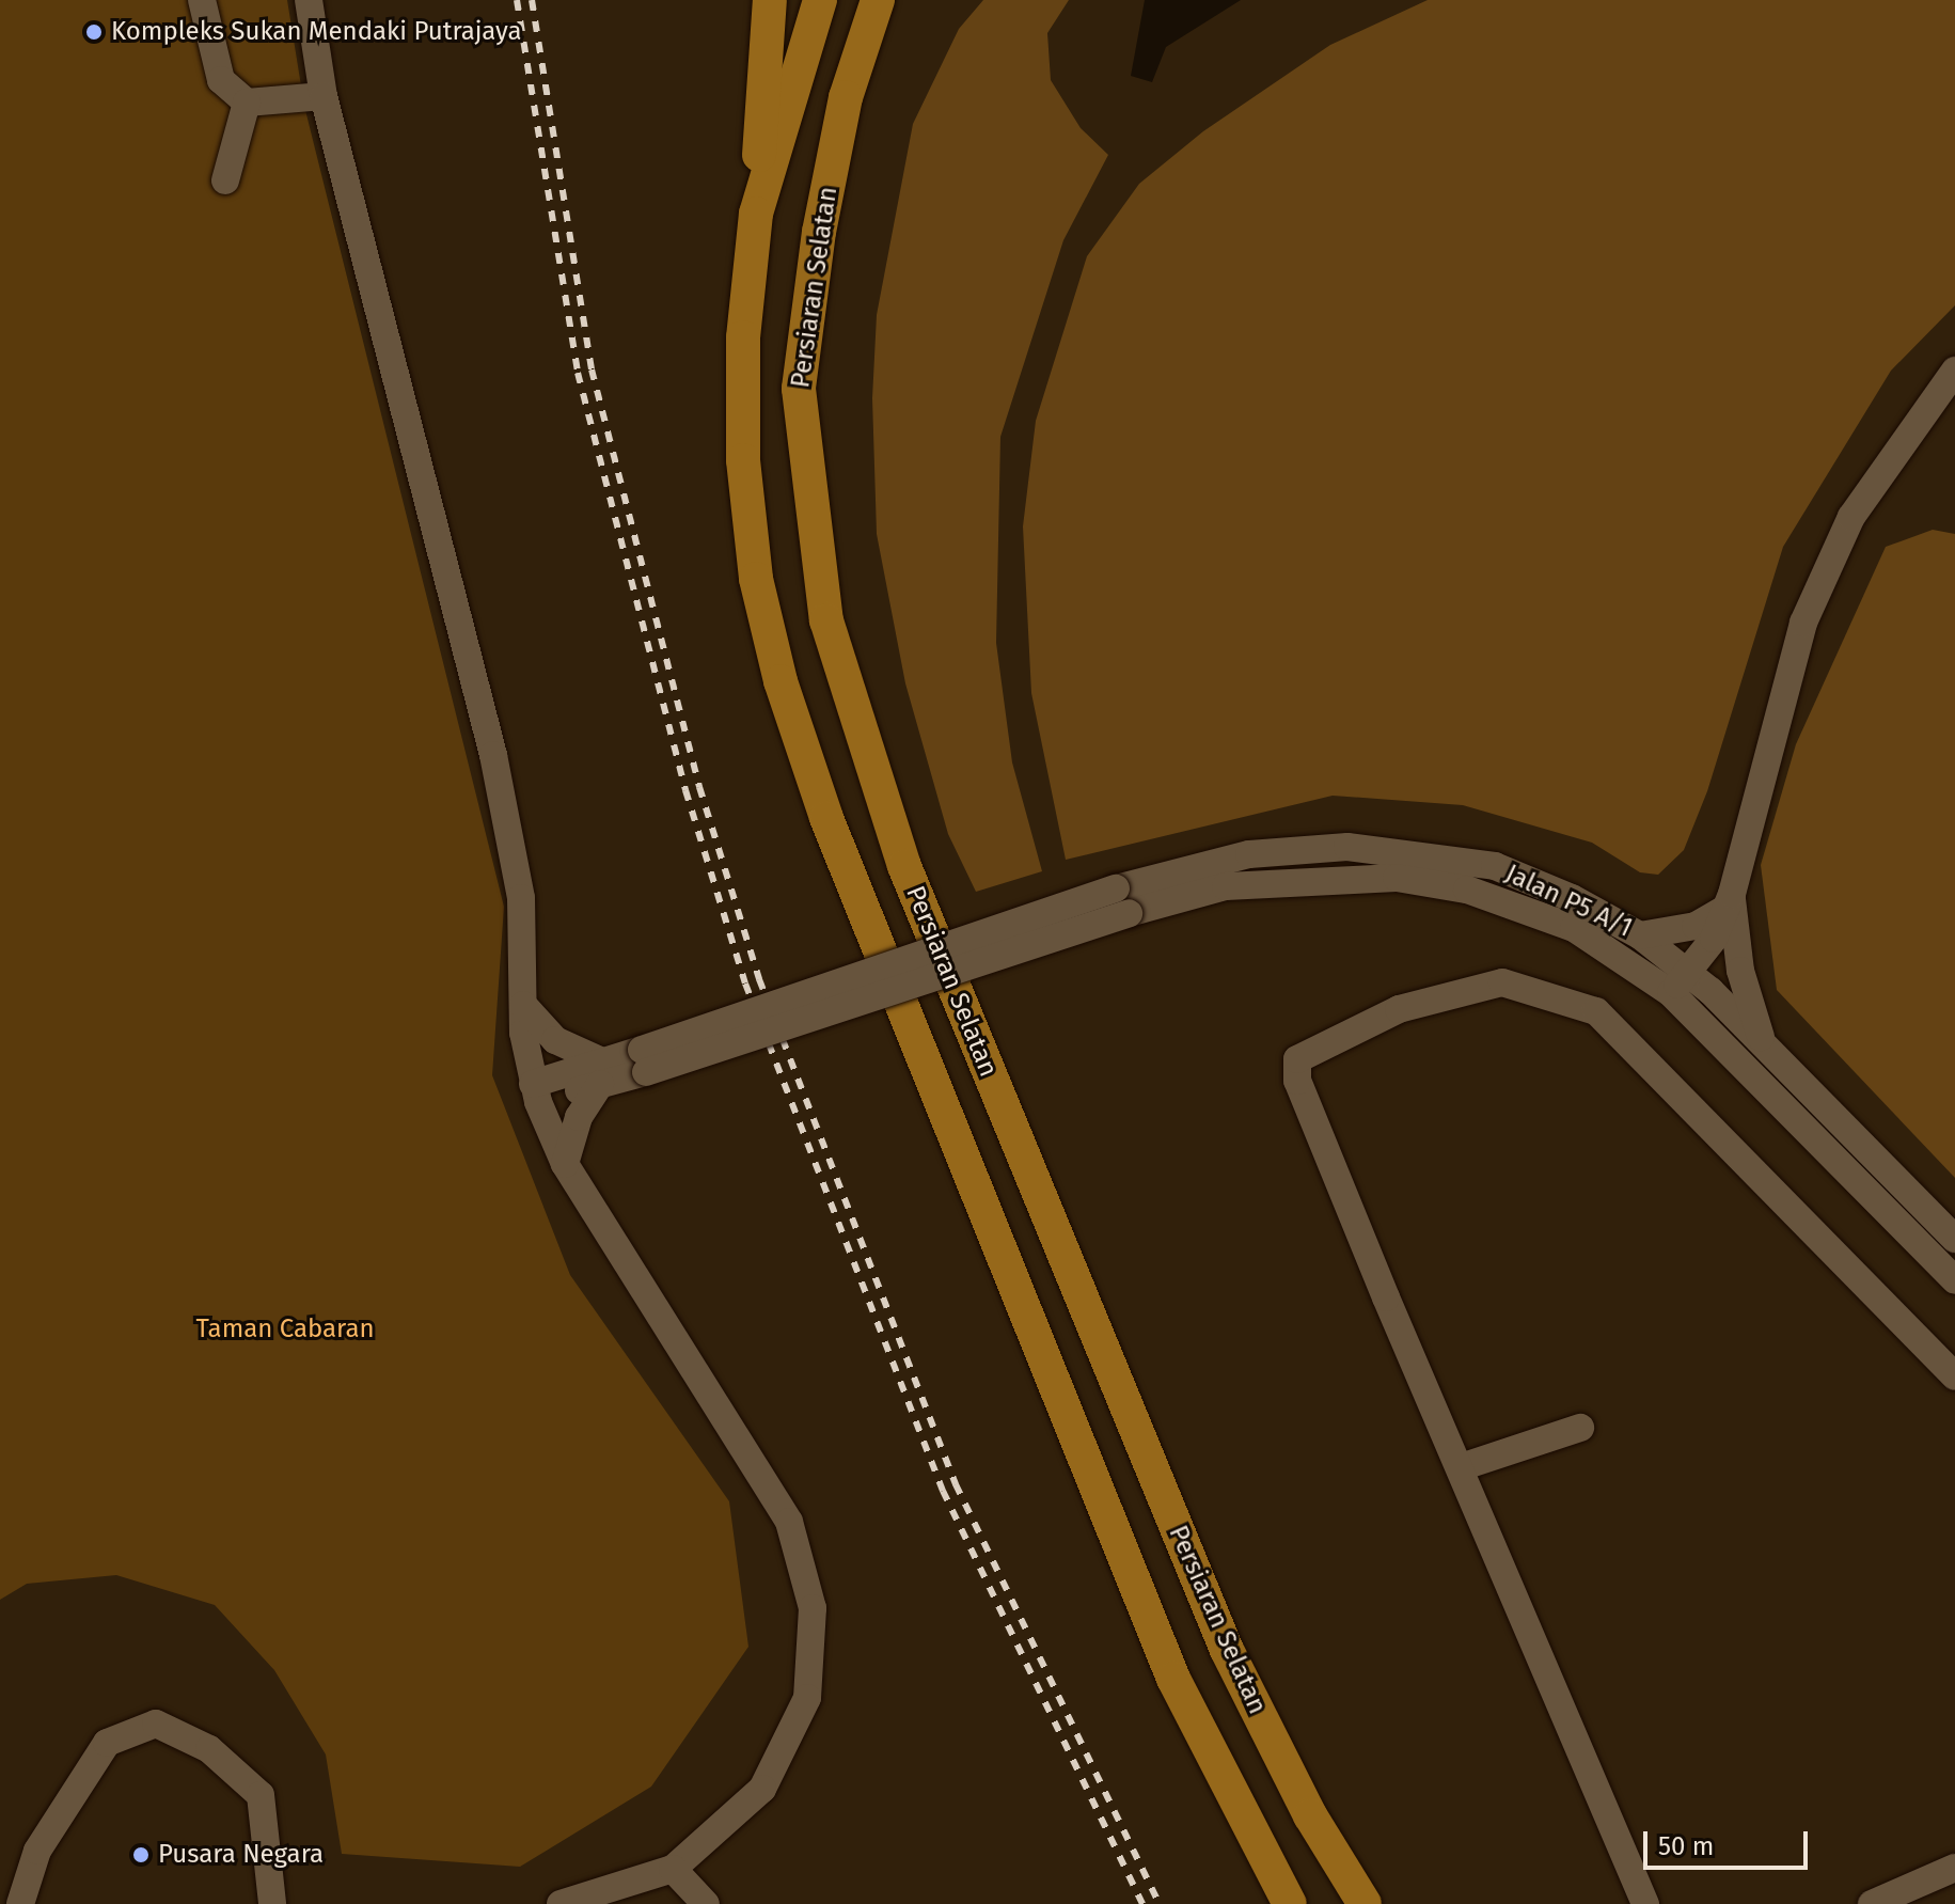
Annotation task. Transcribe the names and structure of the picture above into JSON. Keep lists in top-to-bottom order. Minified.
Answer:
{"streets":{"main road":["Persiaran Selatan"],"street":["Jalan P5 A/1"]},"parks":["Taman Cabaran"],"places":["Kompleks Sukan Mendaki Putrajaya","Pusara Negara"],"scale_bar":"50 m"}
